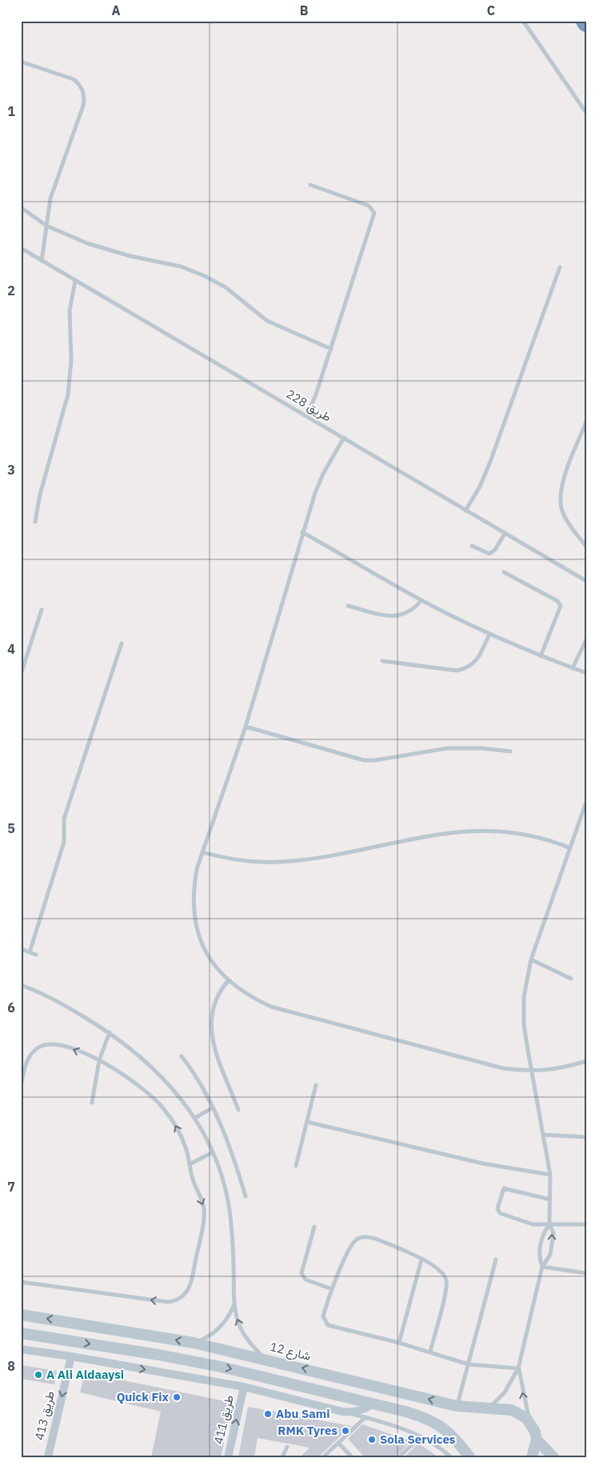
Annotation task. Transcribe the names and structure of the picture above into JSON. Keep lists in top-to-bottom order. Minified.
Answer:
{"streets":{"street":["شارع 12","طريق 413","طريق 411"],"lane":["طريق 228"]},"one_way":["طريق 413","طريق 411"],"places":["A Ali Aldaaysi","Quick Fix","Abu Sami","RMK Tyres","Sola Services"],"grid":{"columns":["A","B","C"],"rows":["1","2","3","4","5","6","7","8"]}}
